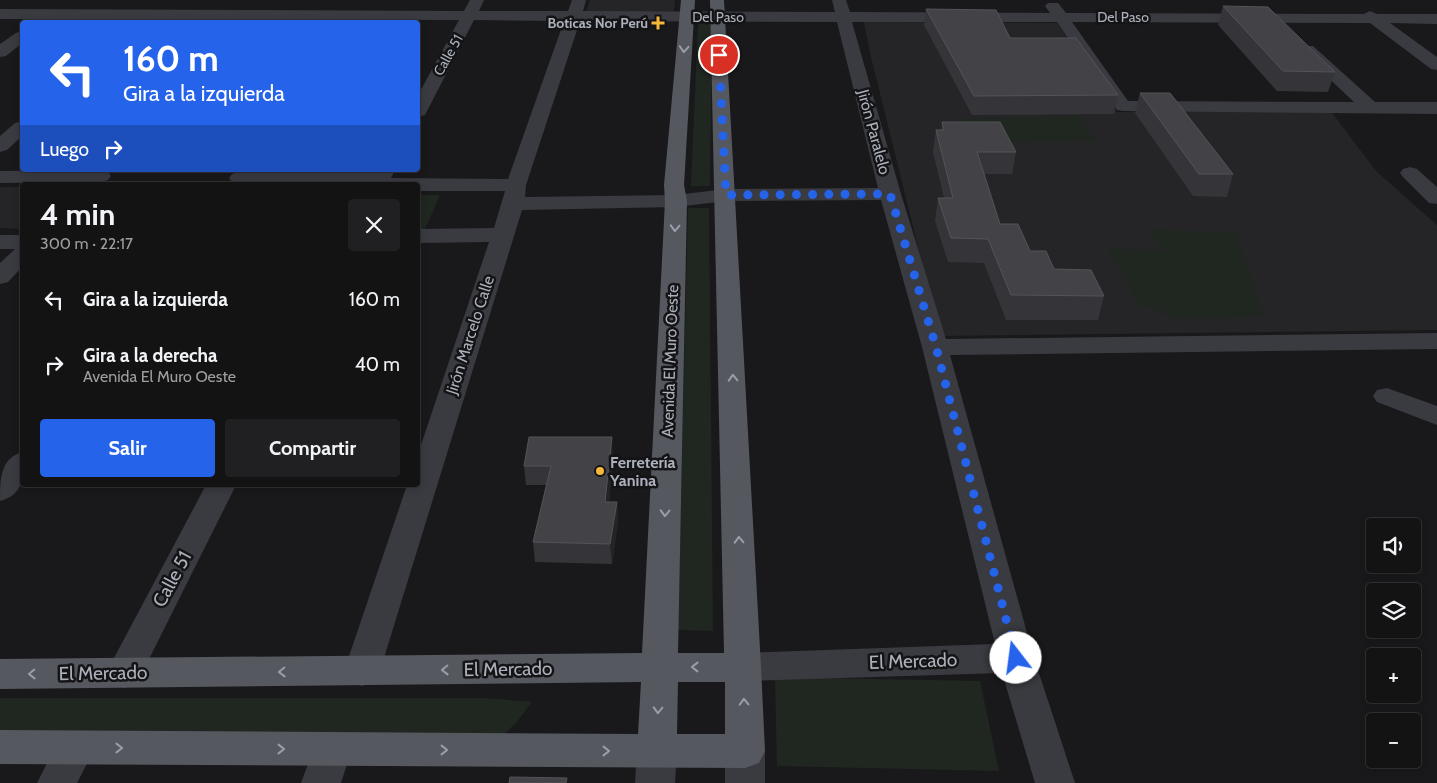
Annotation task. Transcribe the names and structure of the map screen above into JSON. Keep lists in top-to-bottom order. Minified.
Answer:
{"streets":{"main road":["Avenida El Muro Oeste","El Mercado"],"street":["Del Paso","Calle 51","Jirón Paralelo","Jirón Marcelo Calle"]},"crossings":[["Del Paso","Calle 51"],["Del Paso","Jirón Paralelo"],["Del Paso","Jirón Marcelo Calle"],["Del Paso","Avenida El Muro Oeste"],["Calle 51","El Mercado"],["Jirón Paralelo","El Mercado"],["Jirón Marcelo Calle","El Mercado"],["Avenida El Muro Oeste","El Mercado"]],"one_way":["El Mercado"],"places":{"health":["Boticas Nor Perú"],"other":["Ferretería Yanina"]},"page":{"turn":["160 m","Gira a la izquierda"],"then":"Luego","heading":["4 min","300 m · 22:17"],"list":[{"name":"Gira a la izquierda","value":"160 m"},{"name":"Gira a la derecha","note":"Avenida El Muro Oeste","value":"40 m"}],"buttons":["Salir","Compartir"],"map_buttons":["+","−"]}}
